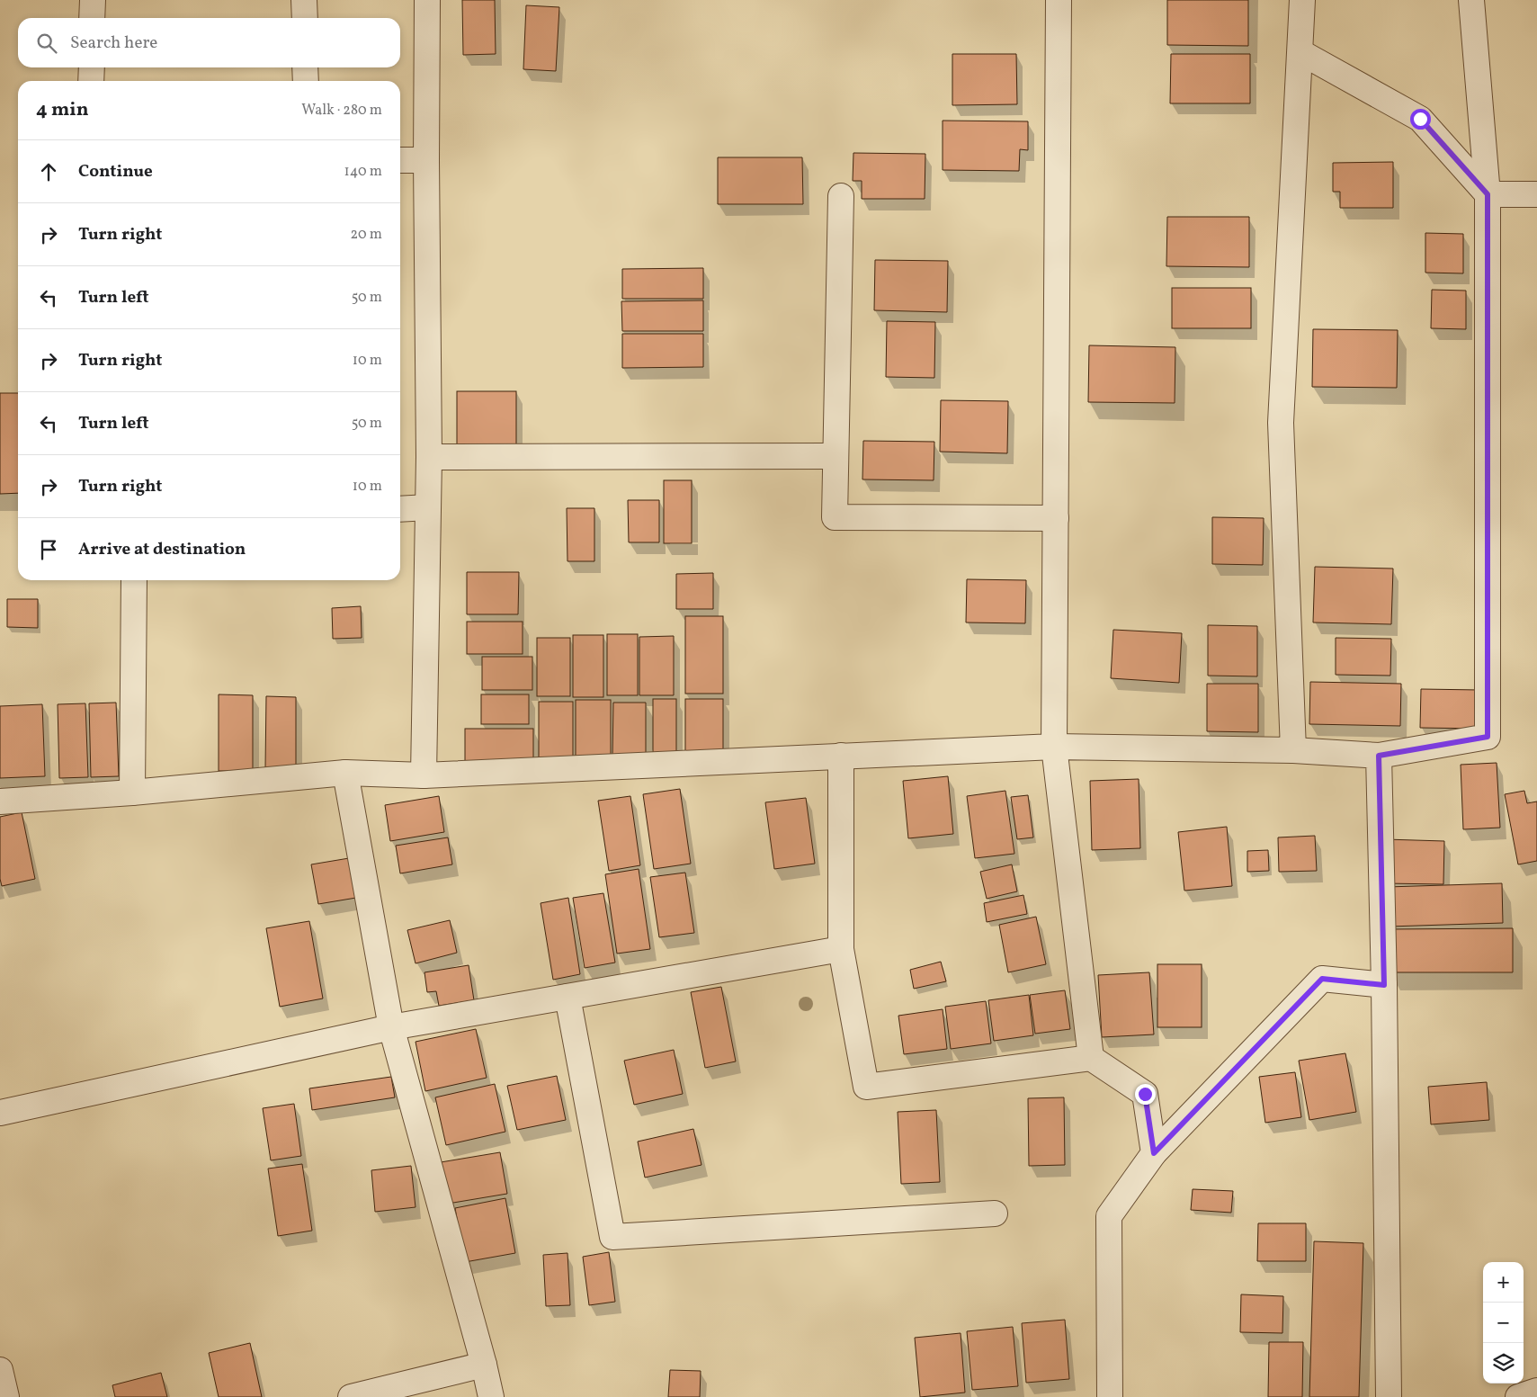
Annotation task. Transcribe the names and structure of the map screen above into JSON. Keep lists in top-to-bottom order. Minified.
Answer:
{"page":{"search":"Search here","heading":["4 min","Walk · 280 m"],"list":[["Continue","140 m"],["Turn right","20 m"],["Turn left","50 m"],["Turn right","10 m"],["Turn left","50 m"],["Turn right","10 m"],"Arrive at destination"],"map_buttons":["+","−"]}}
